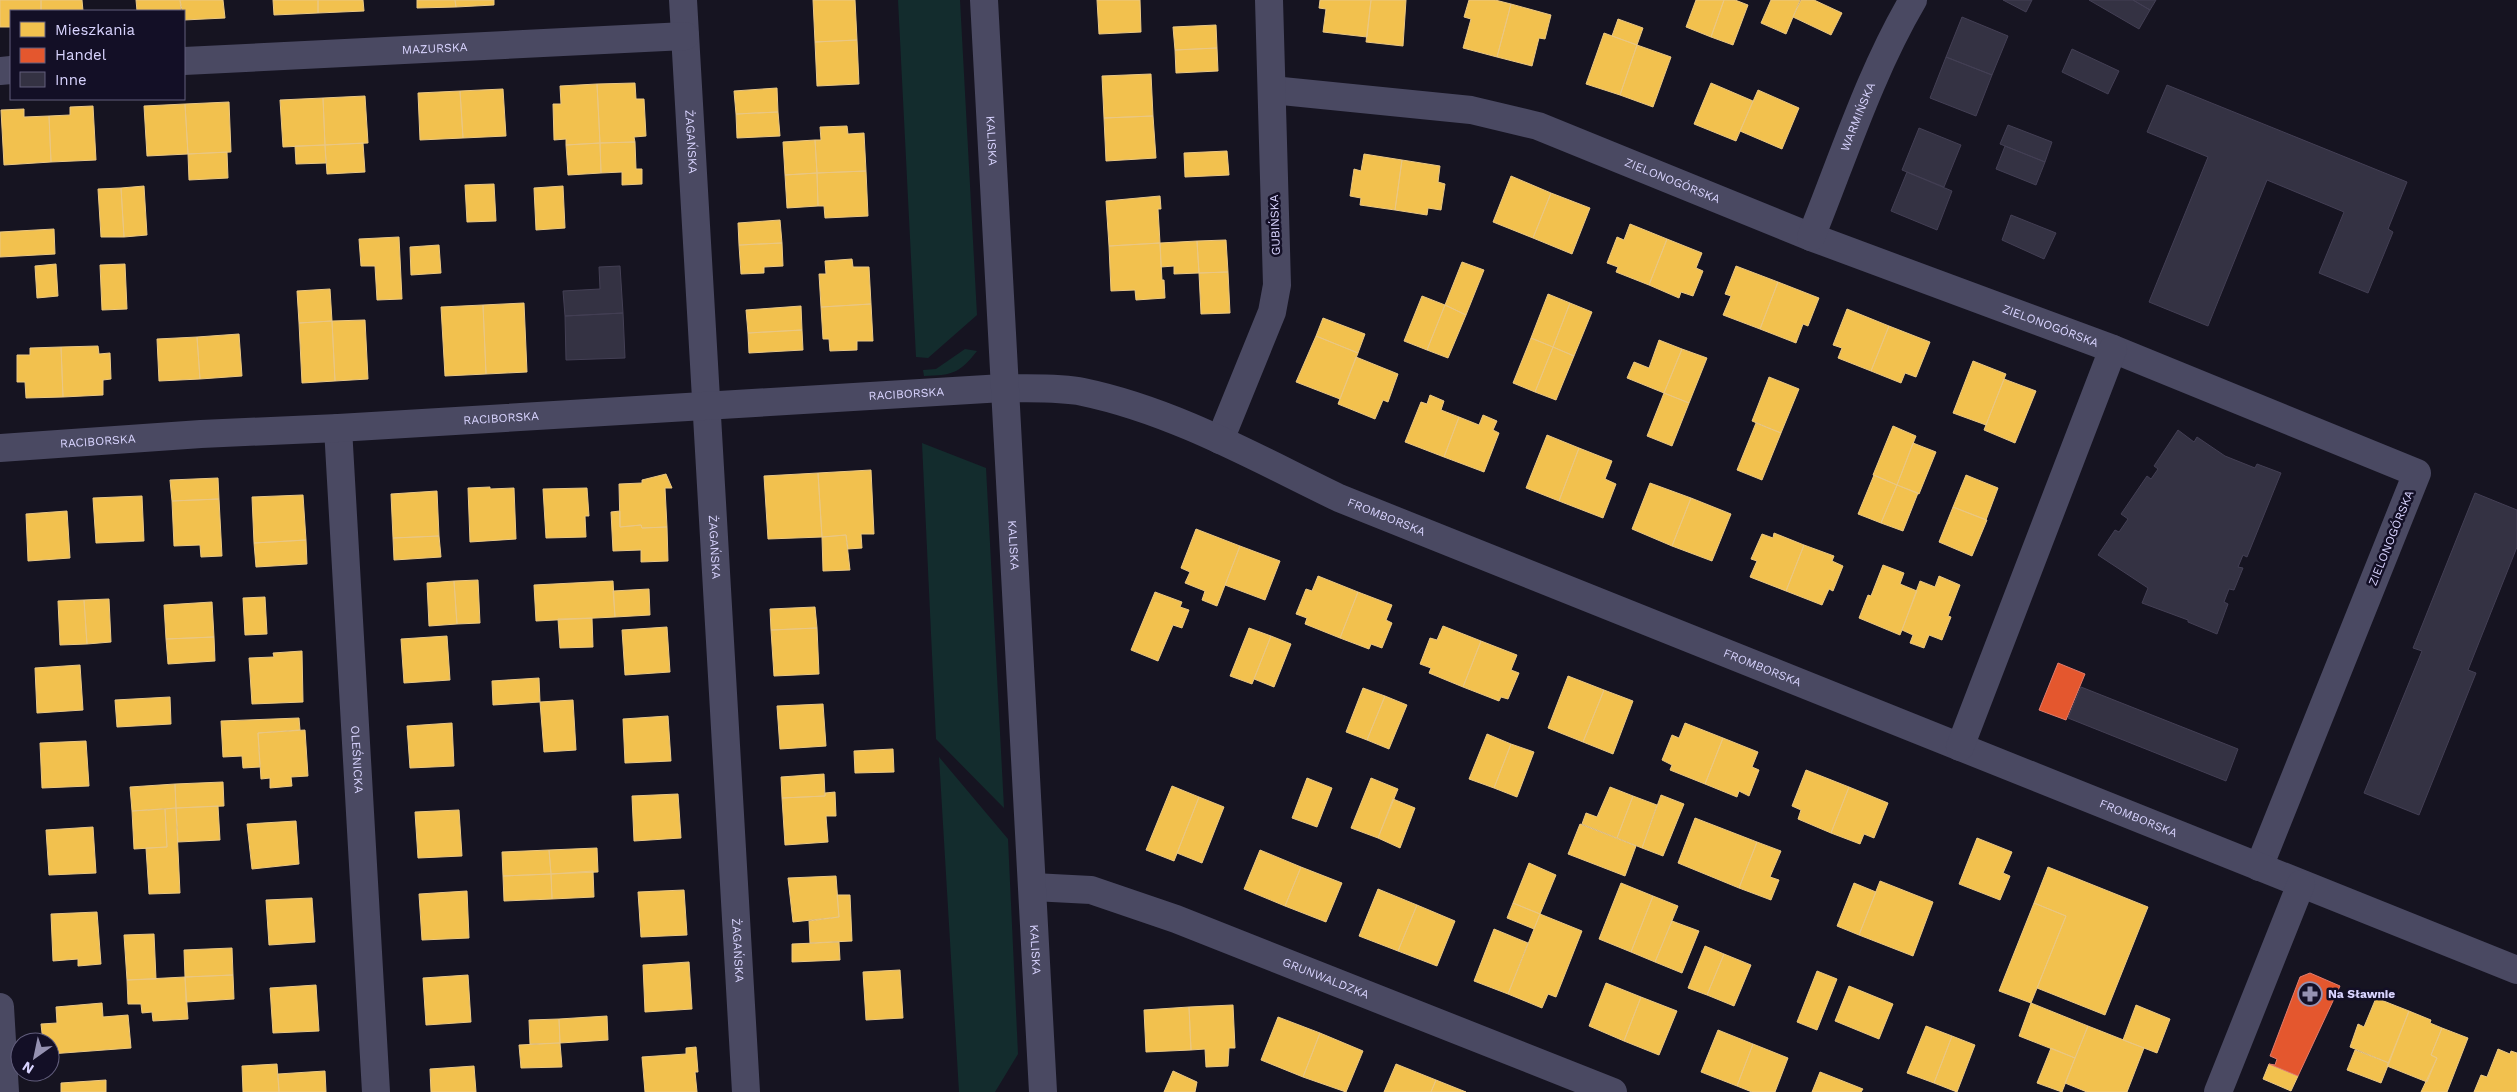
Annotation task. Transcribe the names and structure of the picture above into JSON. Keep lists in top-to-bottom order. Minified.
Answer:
{"streets":{"street":["MAZURSKA","WARMIŃSKA","ŻAGAŃSKA","KALISKA","ZIELONOGÓRSKA","GUBIŃSKA","RACIBORSKA","FROMBORSKA","OLEŚNICKA","GRUNWALDZKA"]},"crossings":[["MAZURSKA","ŻAGAŃSKA"],["WARMIŃSKA","ZIELONOGÓRSKA"],["ŻAGAŃSKA","RACIBORSKA"],["KALISKA","RACIBORSKA"],["KALISKA","FROMBORSKA"],["KALISKA","GRUNWALDZKA"],["ZIELONOGÓRSKA","GUBIŃSKA"],["ZIELONOGÓRSKA","FROMBORSKA"],["GUBIŃSKA","FROMBORSKA"],["RACIBORSKA","FROMBORSKA"],["RACIBORSKA","OLEŚNICKA"]],"places":{"pharmacy":["Na Sławnie"]},"legend":["Mieszkania","Handel","Inne"],"north":"bottom left"}
